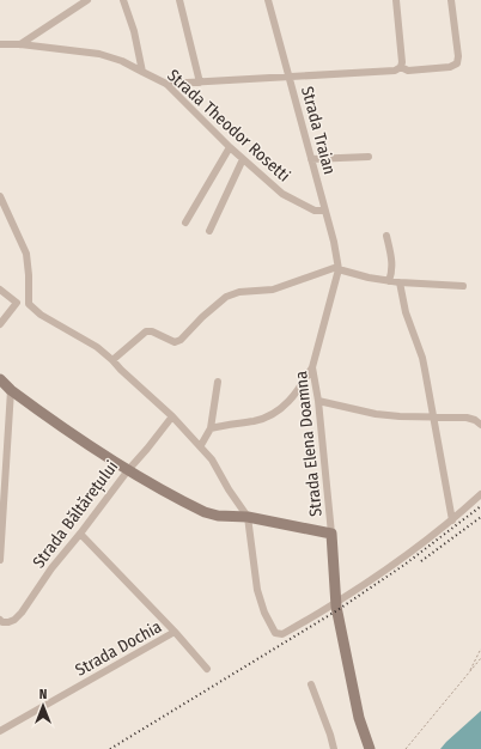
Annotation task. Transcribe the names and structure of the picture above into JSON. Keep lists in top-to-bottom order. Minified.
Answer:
{"streets":{"street":["Strada Theodor Rosetti","Strada Traian","Strada Elena Doamna","Strada Băltărețului","Strada Dochia"]},"crossings":[["Strada Theodor Rosetti","Strada Traian"],["Strada Traian","Strada Elena Doamna"],["Strada Băltărețului","Strada Dochia"]],"north":"top"}
